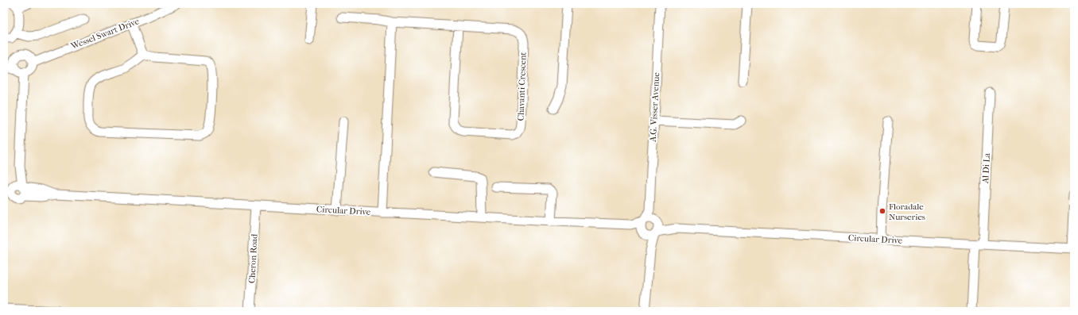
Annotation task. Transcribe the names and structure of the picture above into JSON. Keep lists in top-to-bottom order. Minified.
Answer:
{"streets":{"street":["Wessel Swart Drive","Chavanti Crescent","A.G. Visser Avenue","Al Di La","Circular Drive","Cheron Road"]},"crossings":[["A.G. Visser Avenue","Circular Drive"],["Al Di La","Circular Drive"],["Circular Drive","Cheron Road"]],"places":["Floradale Nurseries"]}
